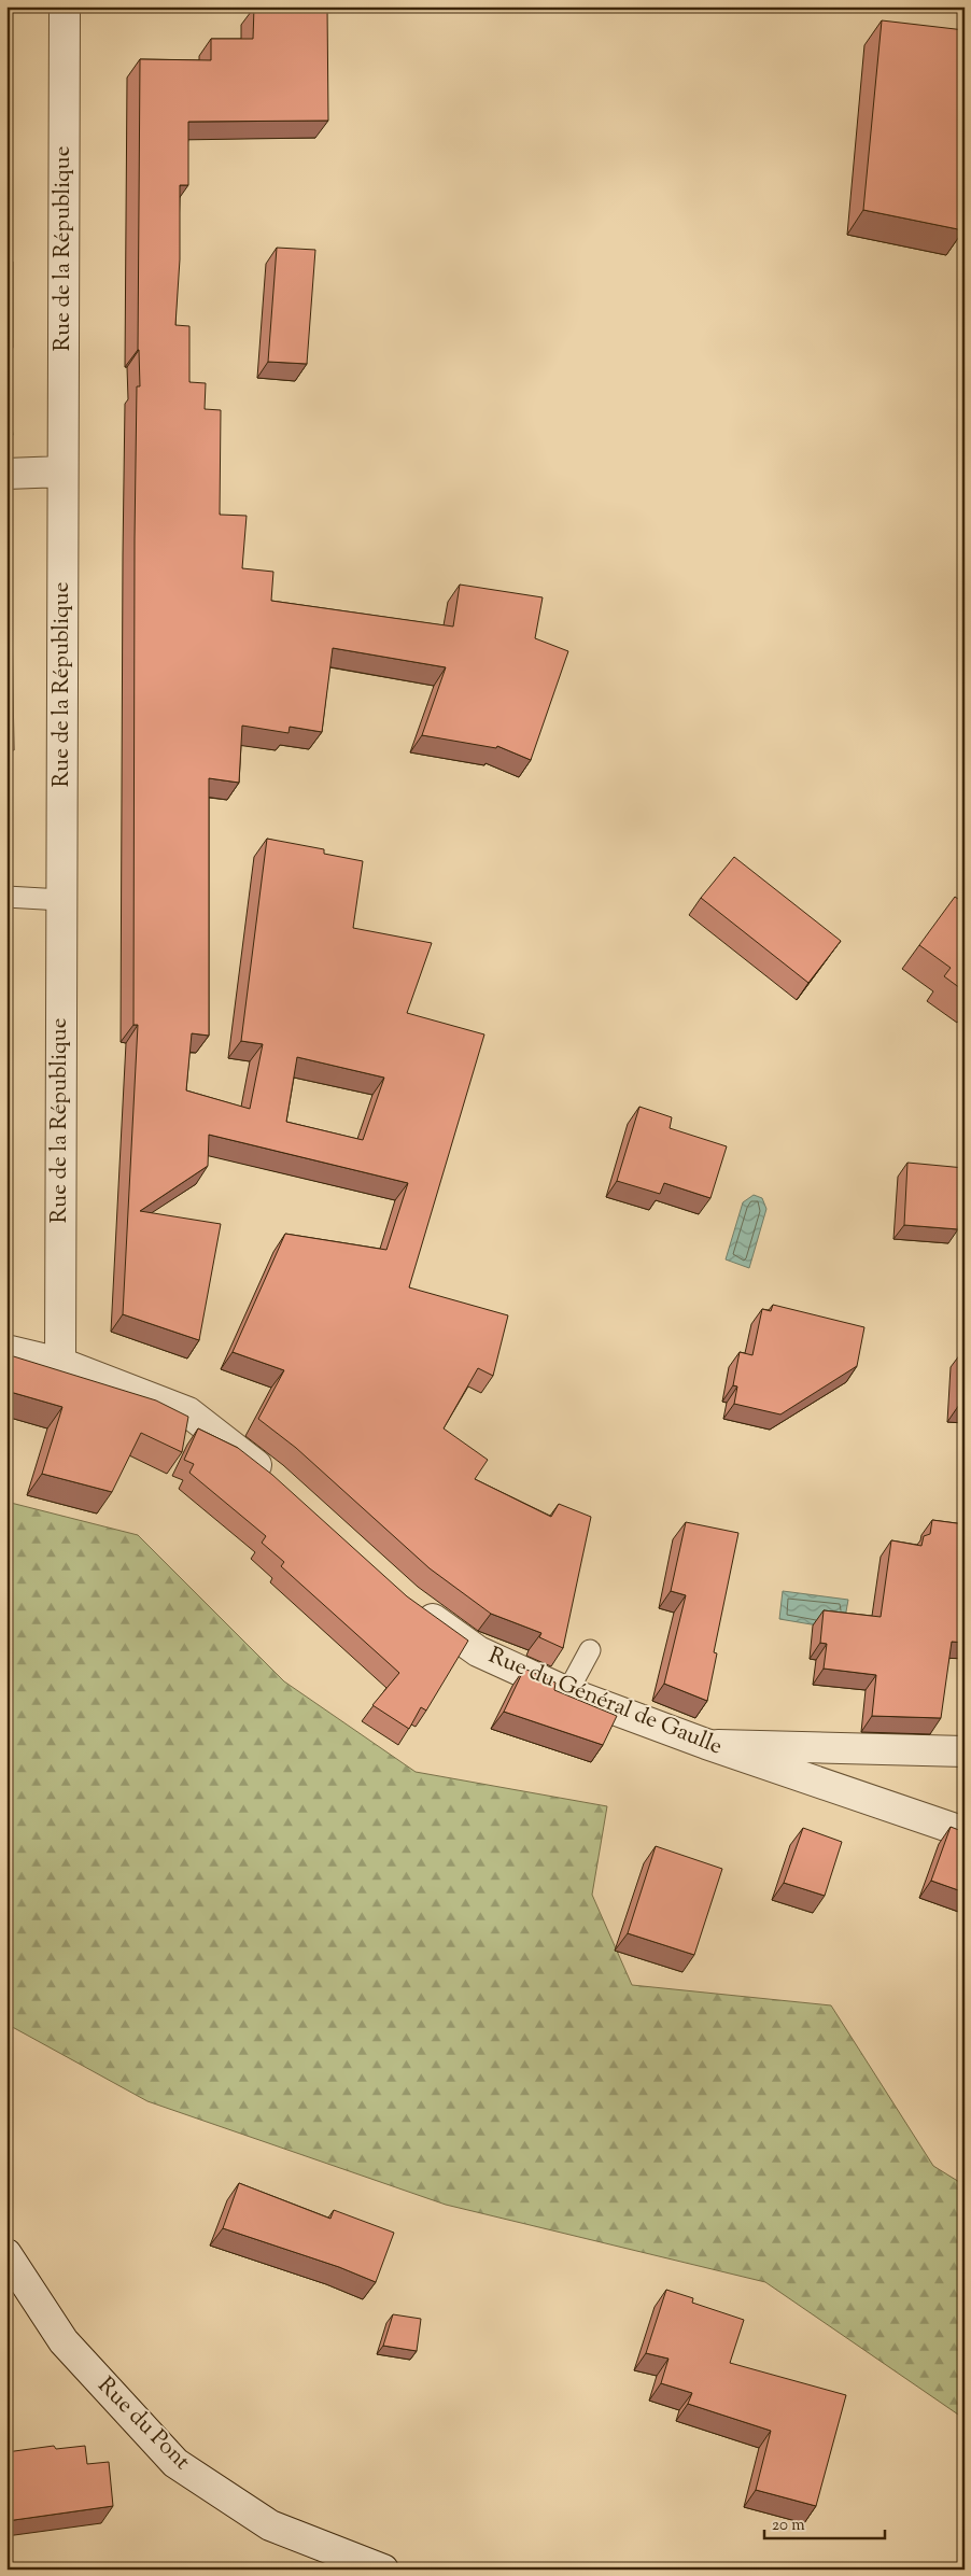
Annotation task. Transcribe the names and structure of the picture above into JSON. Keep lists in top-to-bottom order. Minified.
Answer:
{"streets":{"street":["Rue de la République","Rue du Général de Gaulle","Rue du Pont"]},"scale_bar":"20 m"}
